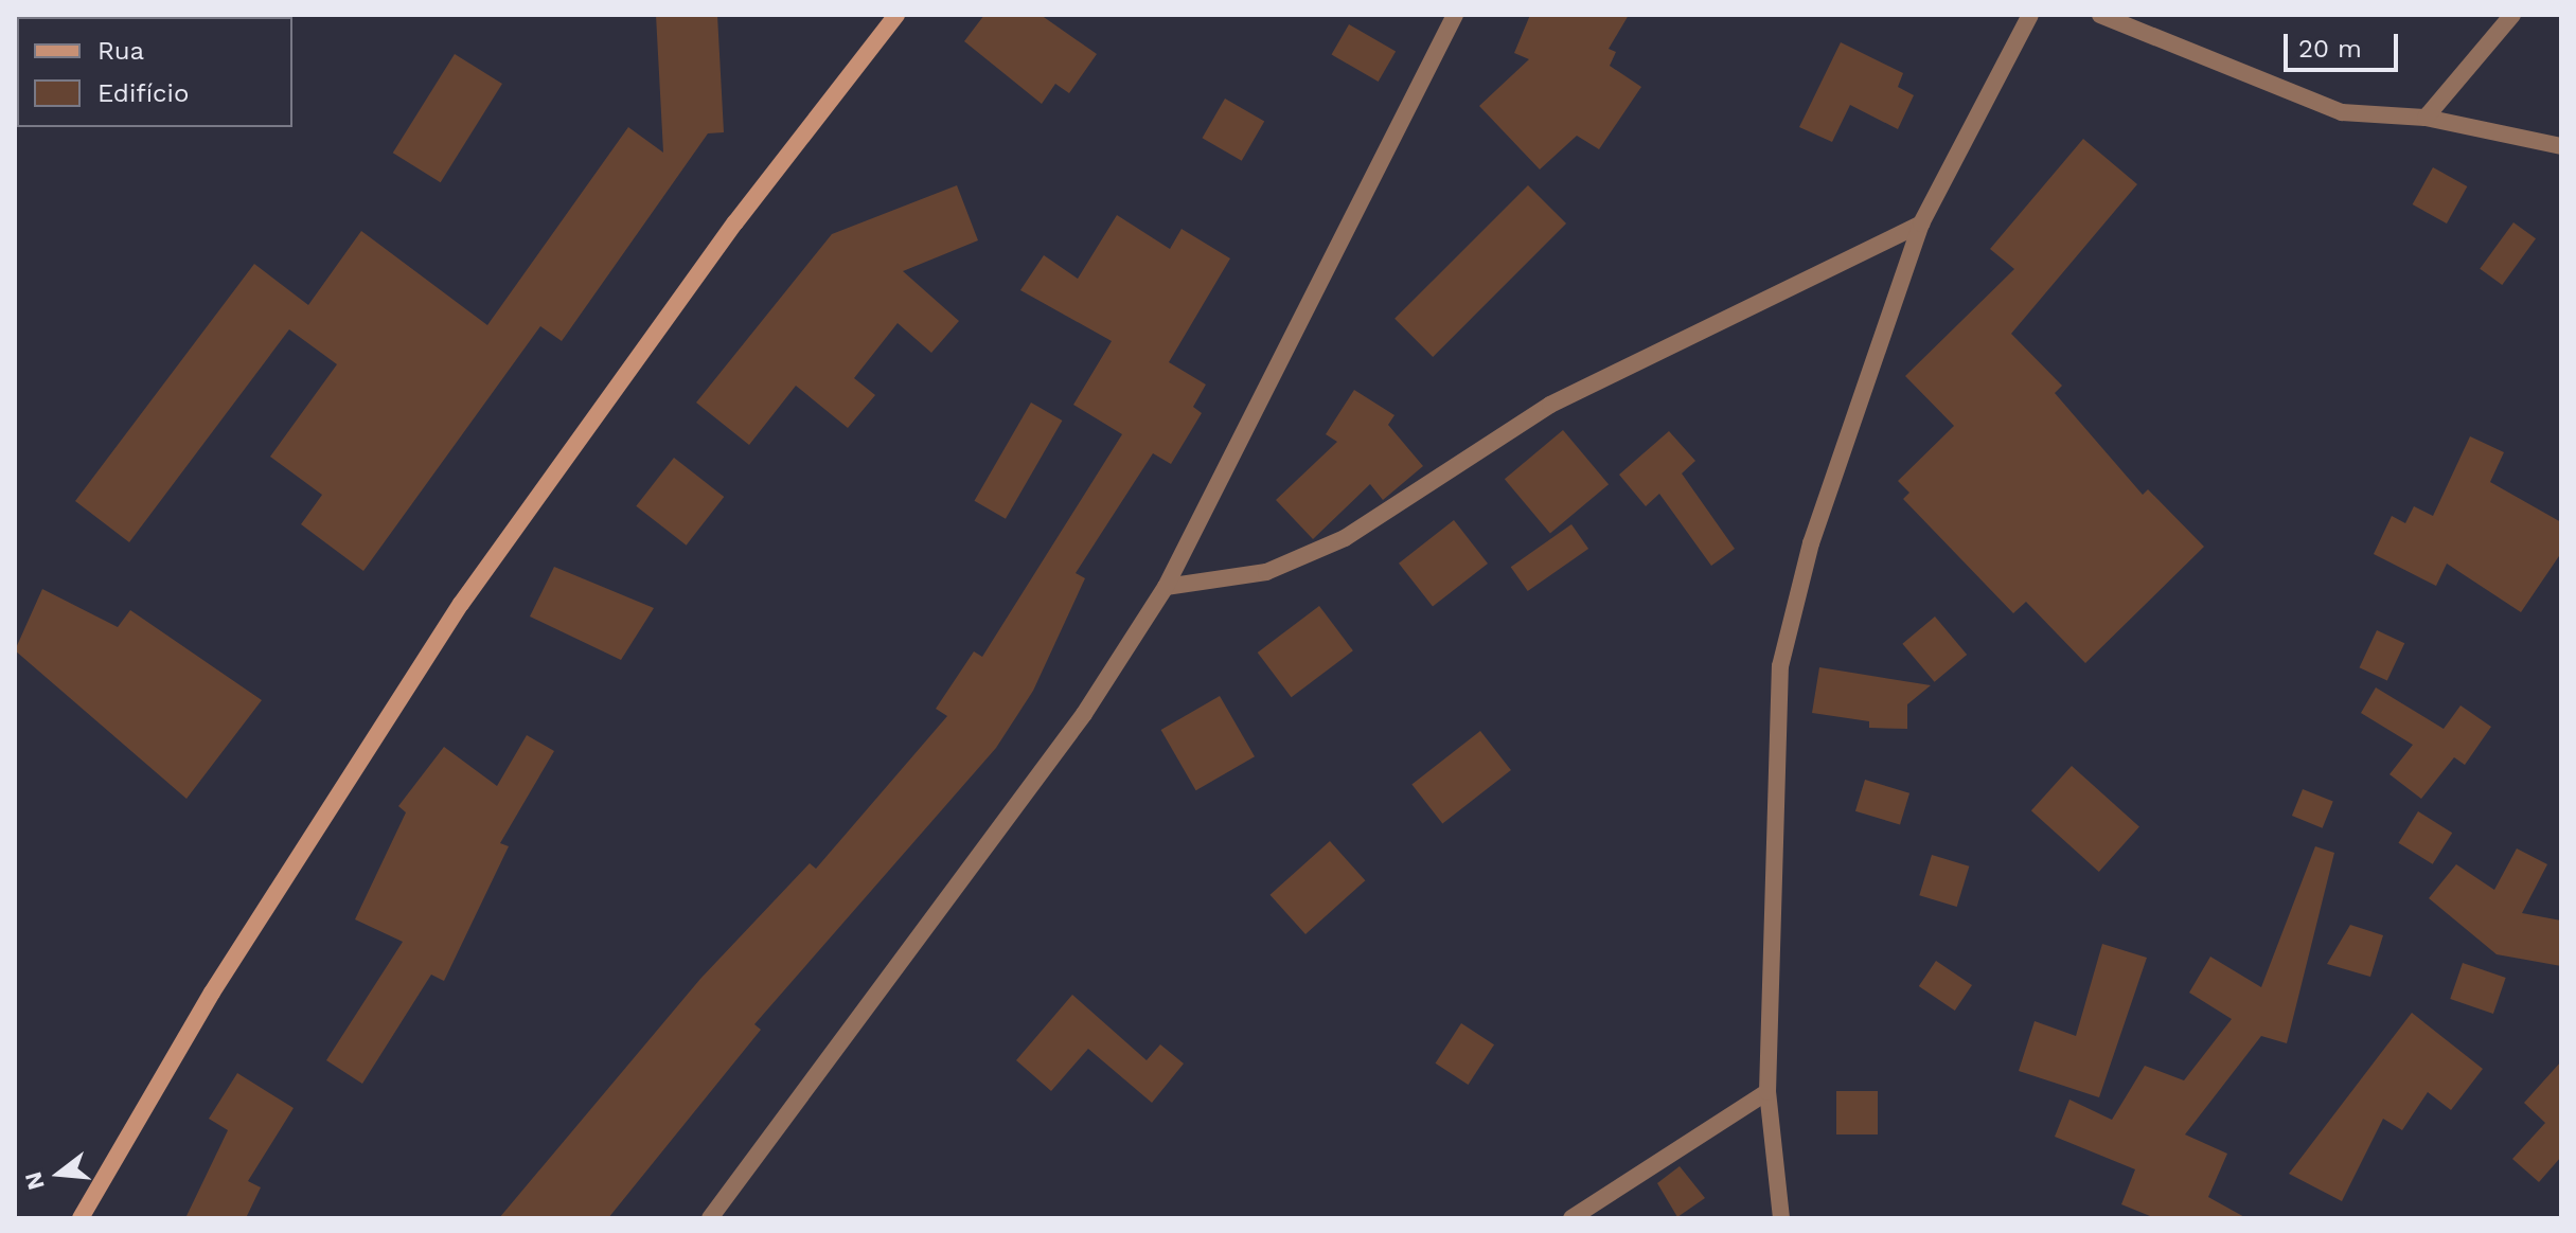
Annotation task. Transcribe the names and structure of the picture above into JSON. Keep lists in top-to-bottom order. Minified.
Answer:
{"legend":["Rua","Edifício"],"scale_bar":"20 m","north":"left"}
